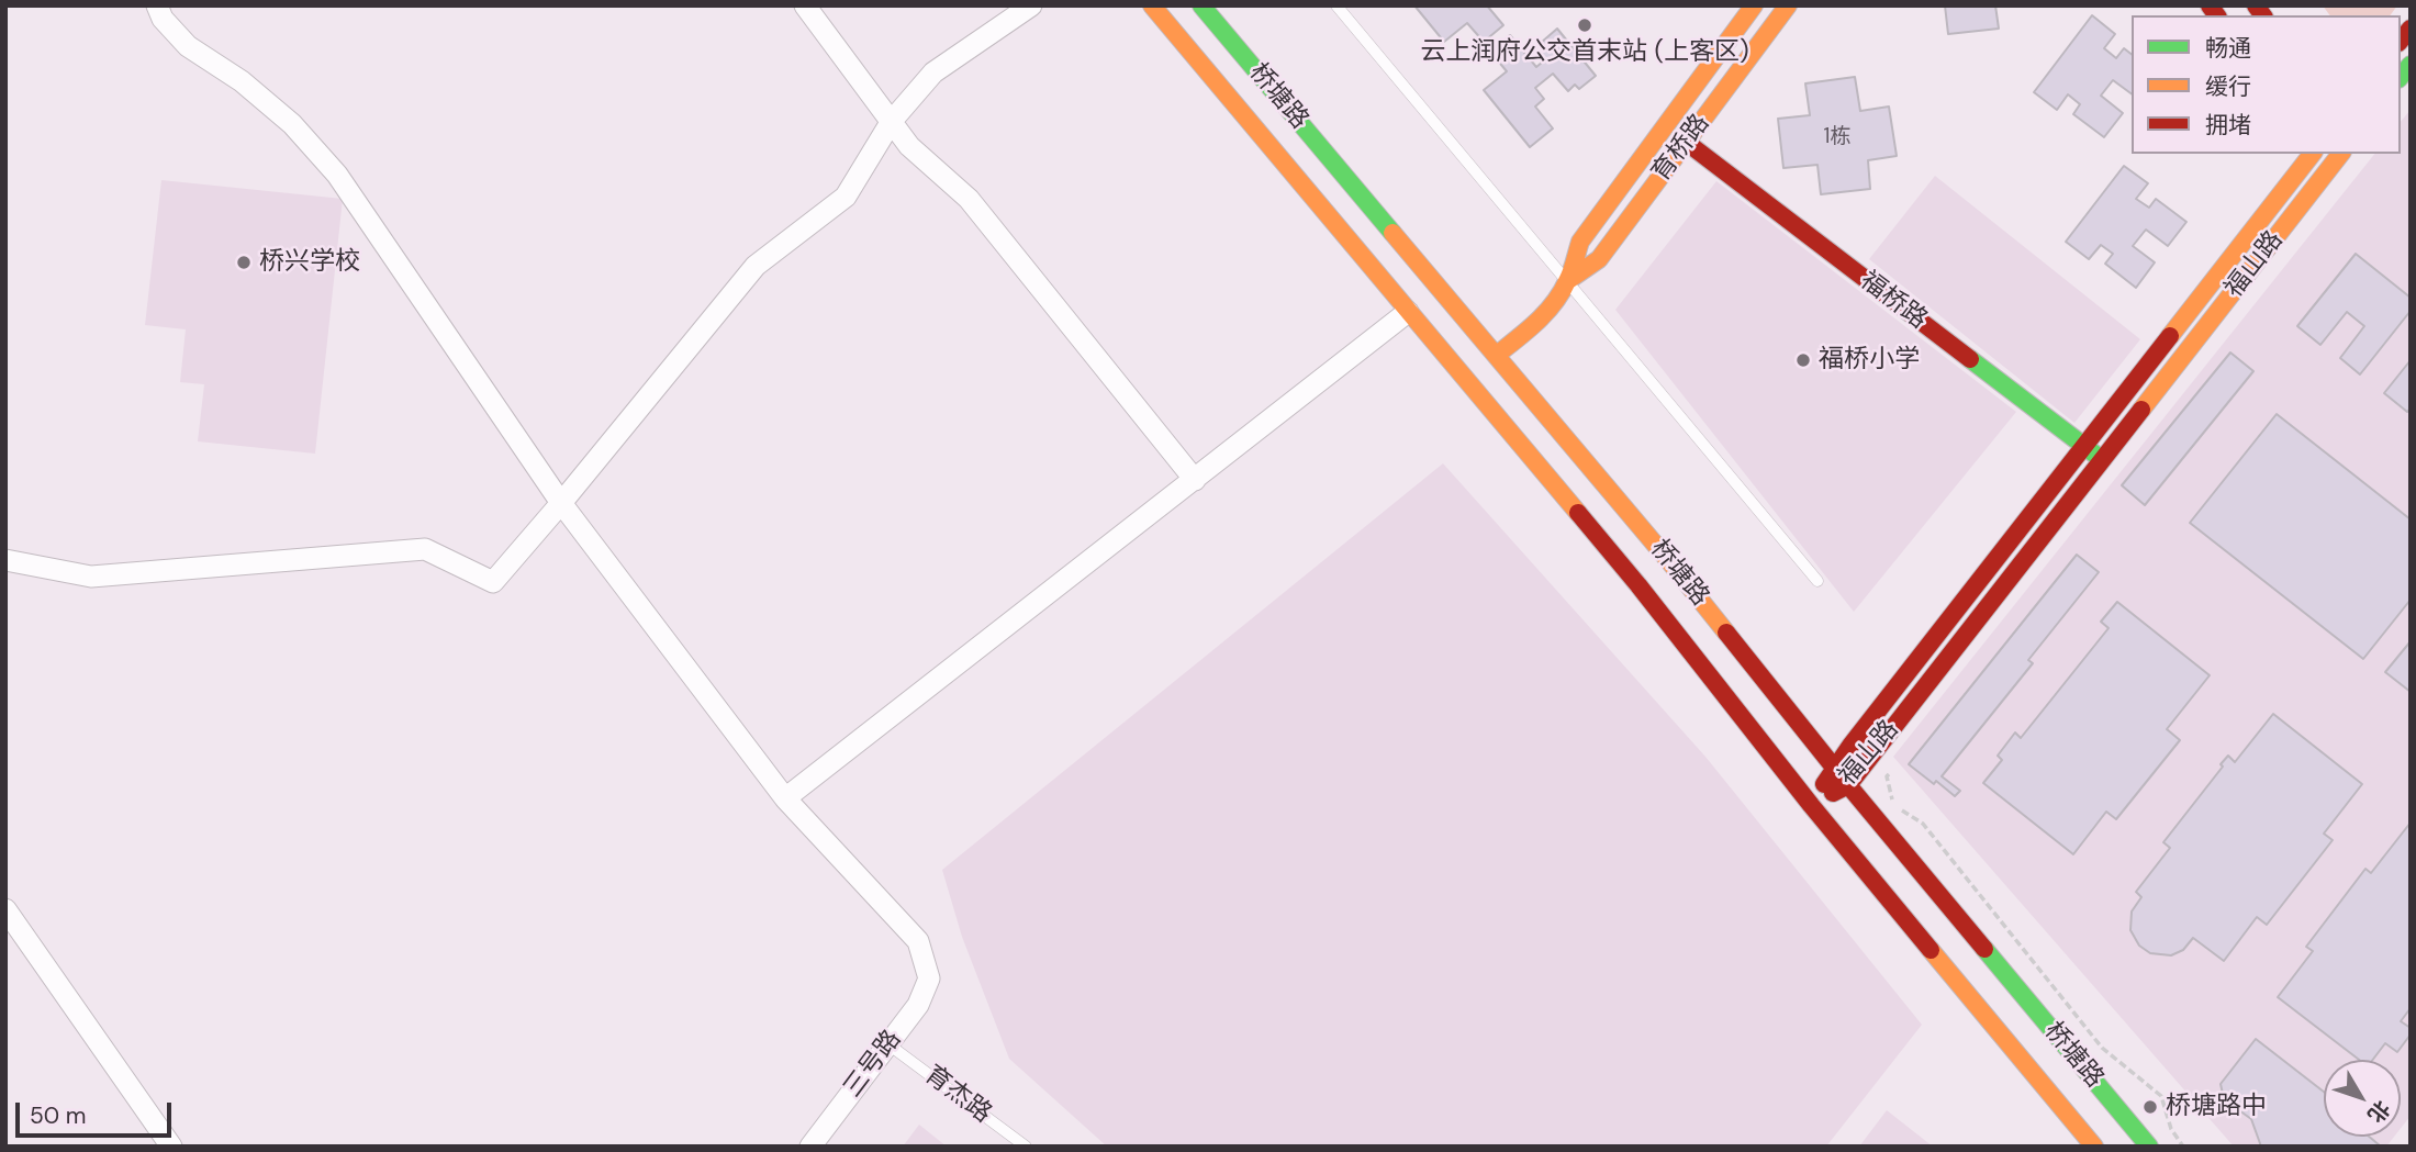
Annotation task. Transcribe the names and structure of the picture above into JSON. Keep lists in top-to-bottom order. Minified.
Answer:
{"streets":{"street":["桥塘路","育桥路","福山路","福桥路","三号路"],"lane":["育杰路"]},"crossings":[["桥塘路","育桥路"],["桥塘路","福山路"],["育桥路","福桥路"],["福山路","福桥路"],["三号路","育杰路"]],"places":["云上润府公交首末站 (上客区)","桥兴学校","福桥小学","桥塘路中"],"house_numbers":["1栋"],"legend":["畅通","缓行","拥堵"],"scale_bar":"50 m","north":"bottom right"}
